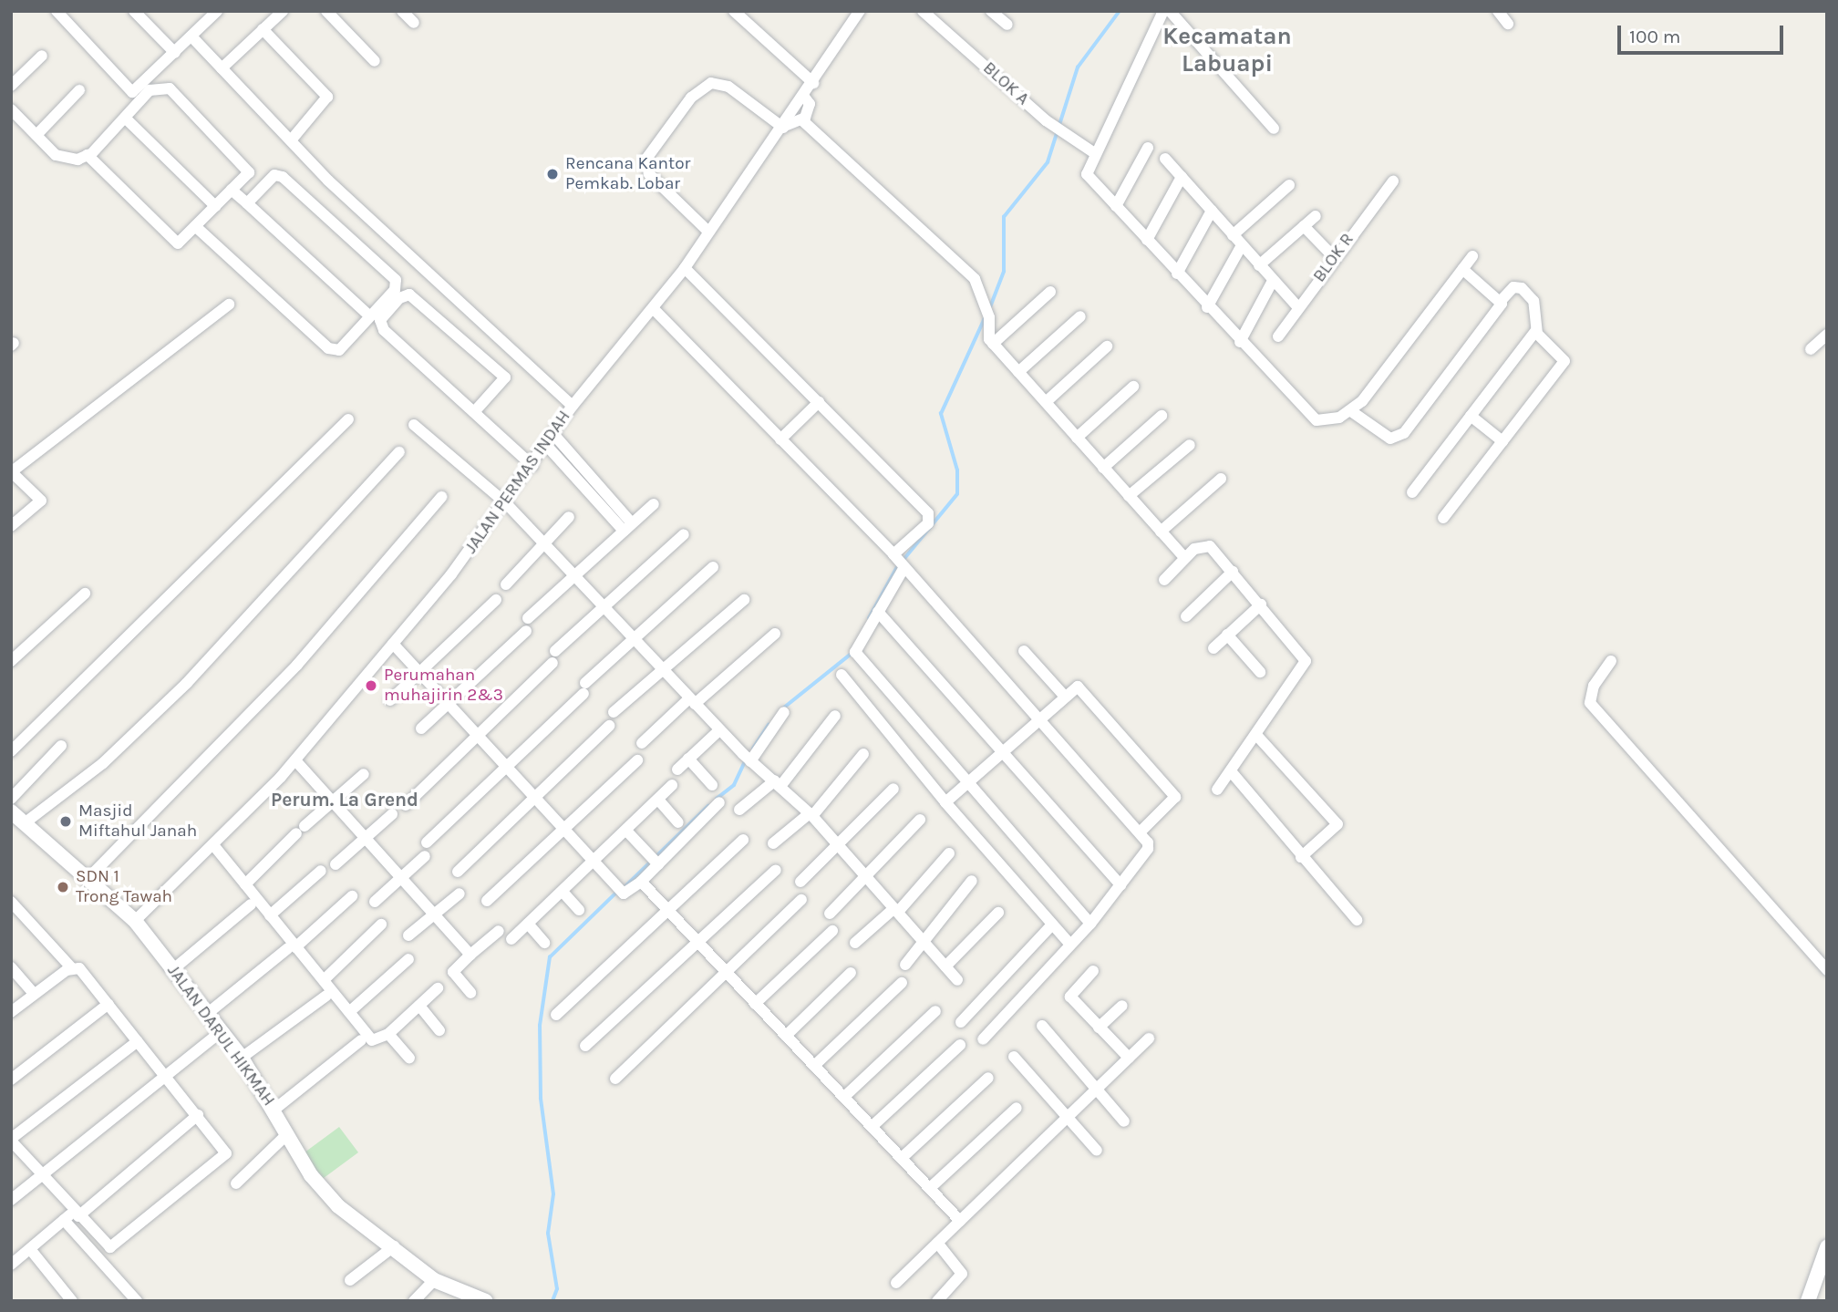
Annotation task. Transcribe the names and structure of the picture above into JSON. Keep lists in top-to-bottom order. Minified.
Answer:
{"streets":{"street":["BLOK A","BLOK R","JALAN PERMAS INDAH","JALAN DARUL HIKMAH"]},"crossings":[["JALAN PERMAS INDAH","JALAN DARUL HIKMAH"]],"districts":["Kecamatan Labuapi","Perum. La Grend"],"places":["Rencana Kantor Pemkab. Lobar","Perumahan muhajirin 2&3","Masjid Miftahul Janah","SDN 1 Trong Tawah"],"scale_bar":"100 m"}
